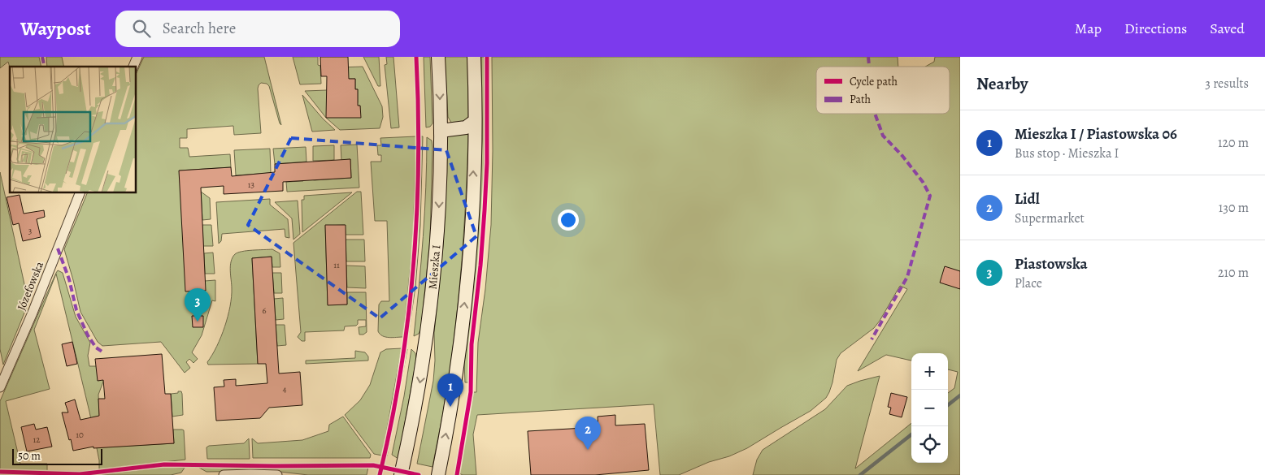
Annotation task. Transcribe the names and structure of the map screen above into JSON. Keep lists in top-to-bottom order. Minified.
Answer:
{"streets":{"street":["Mieszka I","Józefowska"]},"house_numbers":["13","3","11","6","4","10","12"],"legend":["Cycle path","Path"],"scale_bar":"50 m","page":{"header":"Waypost","search":"Search here","nav":["Map","Directions","Saved"],"heading":["Nearby","3 results"],"list":[{"mark":"1","name":"Mieszka I / Piastowska 06","note":"Bus stop · Mieszka I","value":"120 m"},{"mark":"2","name":"Lidl","note":"Supermarket","value":"130 m"},{"mark":"3","name":"Piastowska","note":"Place","value":"210 m"}],"pins":["3","1","2"],"map_buttons":["+","−"],"scale":"50 m"}}
